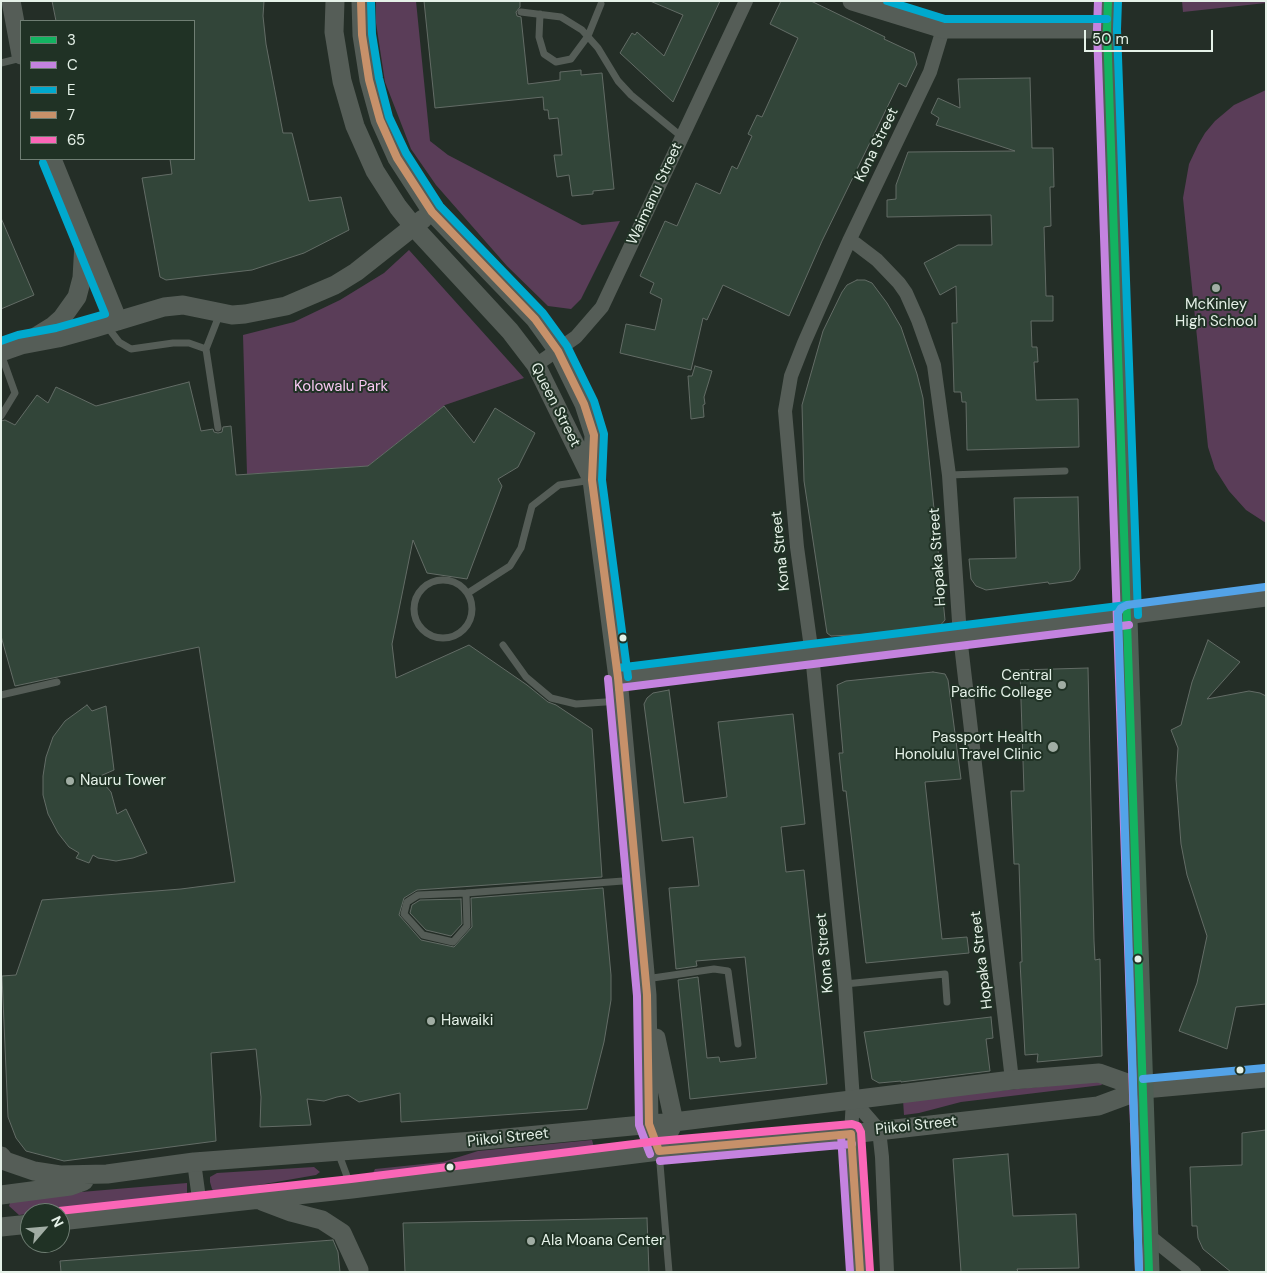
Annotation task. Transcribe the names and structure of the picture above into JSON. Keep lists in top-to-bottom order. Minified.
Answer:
{"streets":{"street":["Kona Street","Waimanu Street","Queen Street","Hopaka Street","Piikoi Street"]},"crossings":[["Kona Street","Hopaka Street"],["Kona Street","Piikoi Street"],["Waimanu Street","Queen Street"],["Hopaka Street","Piikoi Street"]],"parks":["Kolowalu Park"],"places":["McKinley High School","Central Pacific College","Passport Health Honolulu Travel Clinic","Nauru Tower","Hawaiki","Ala Moana Center"],"lines":["transit line 3","transit line C","transit line E","transit line 7","transit line 65"],"legend":["3","C","E","7","65"],"scale_bar":"50 m","north":"top right"}
